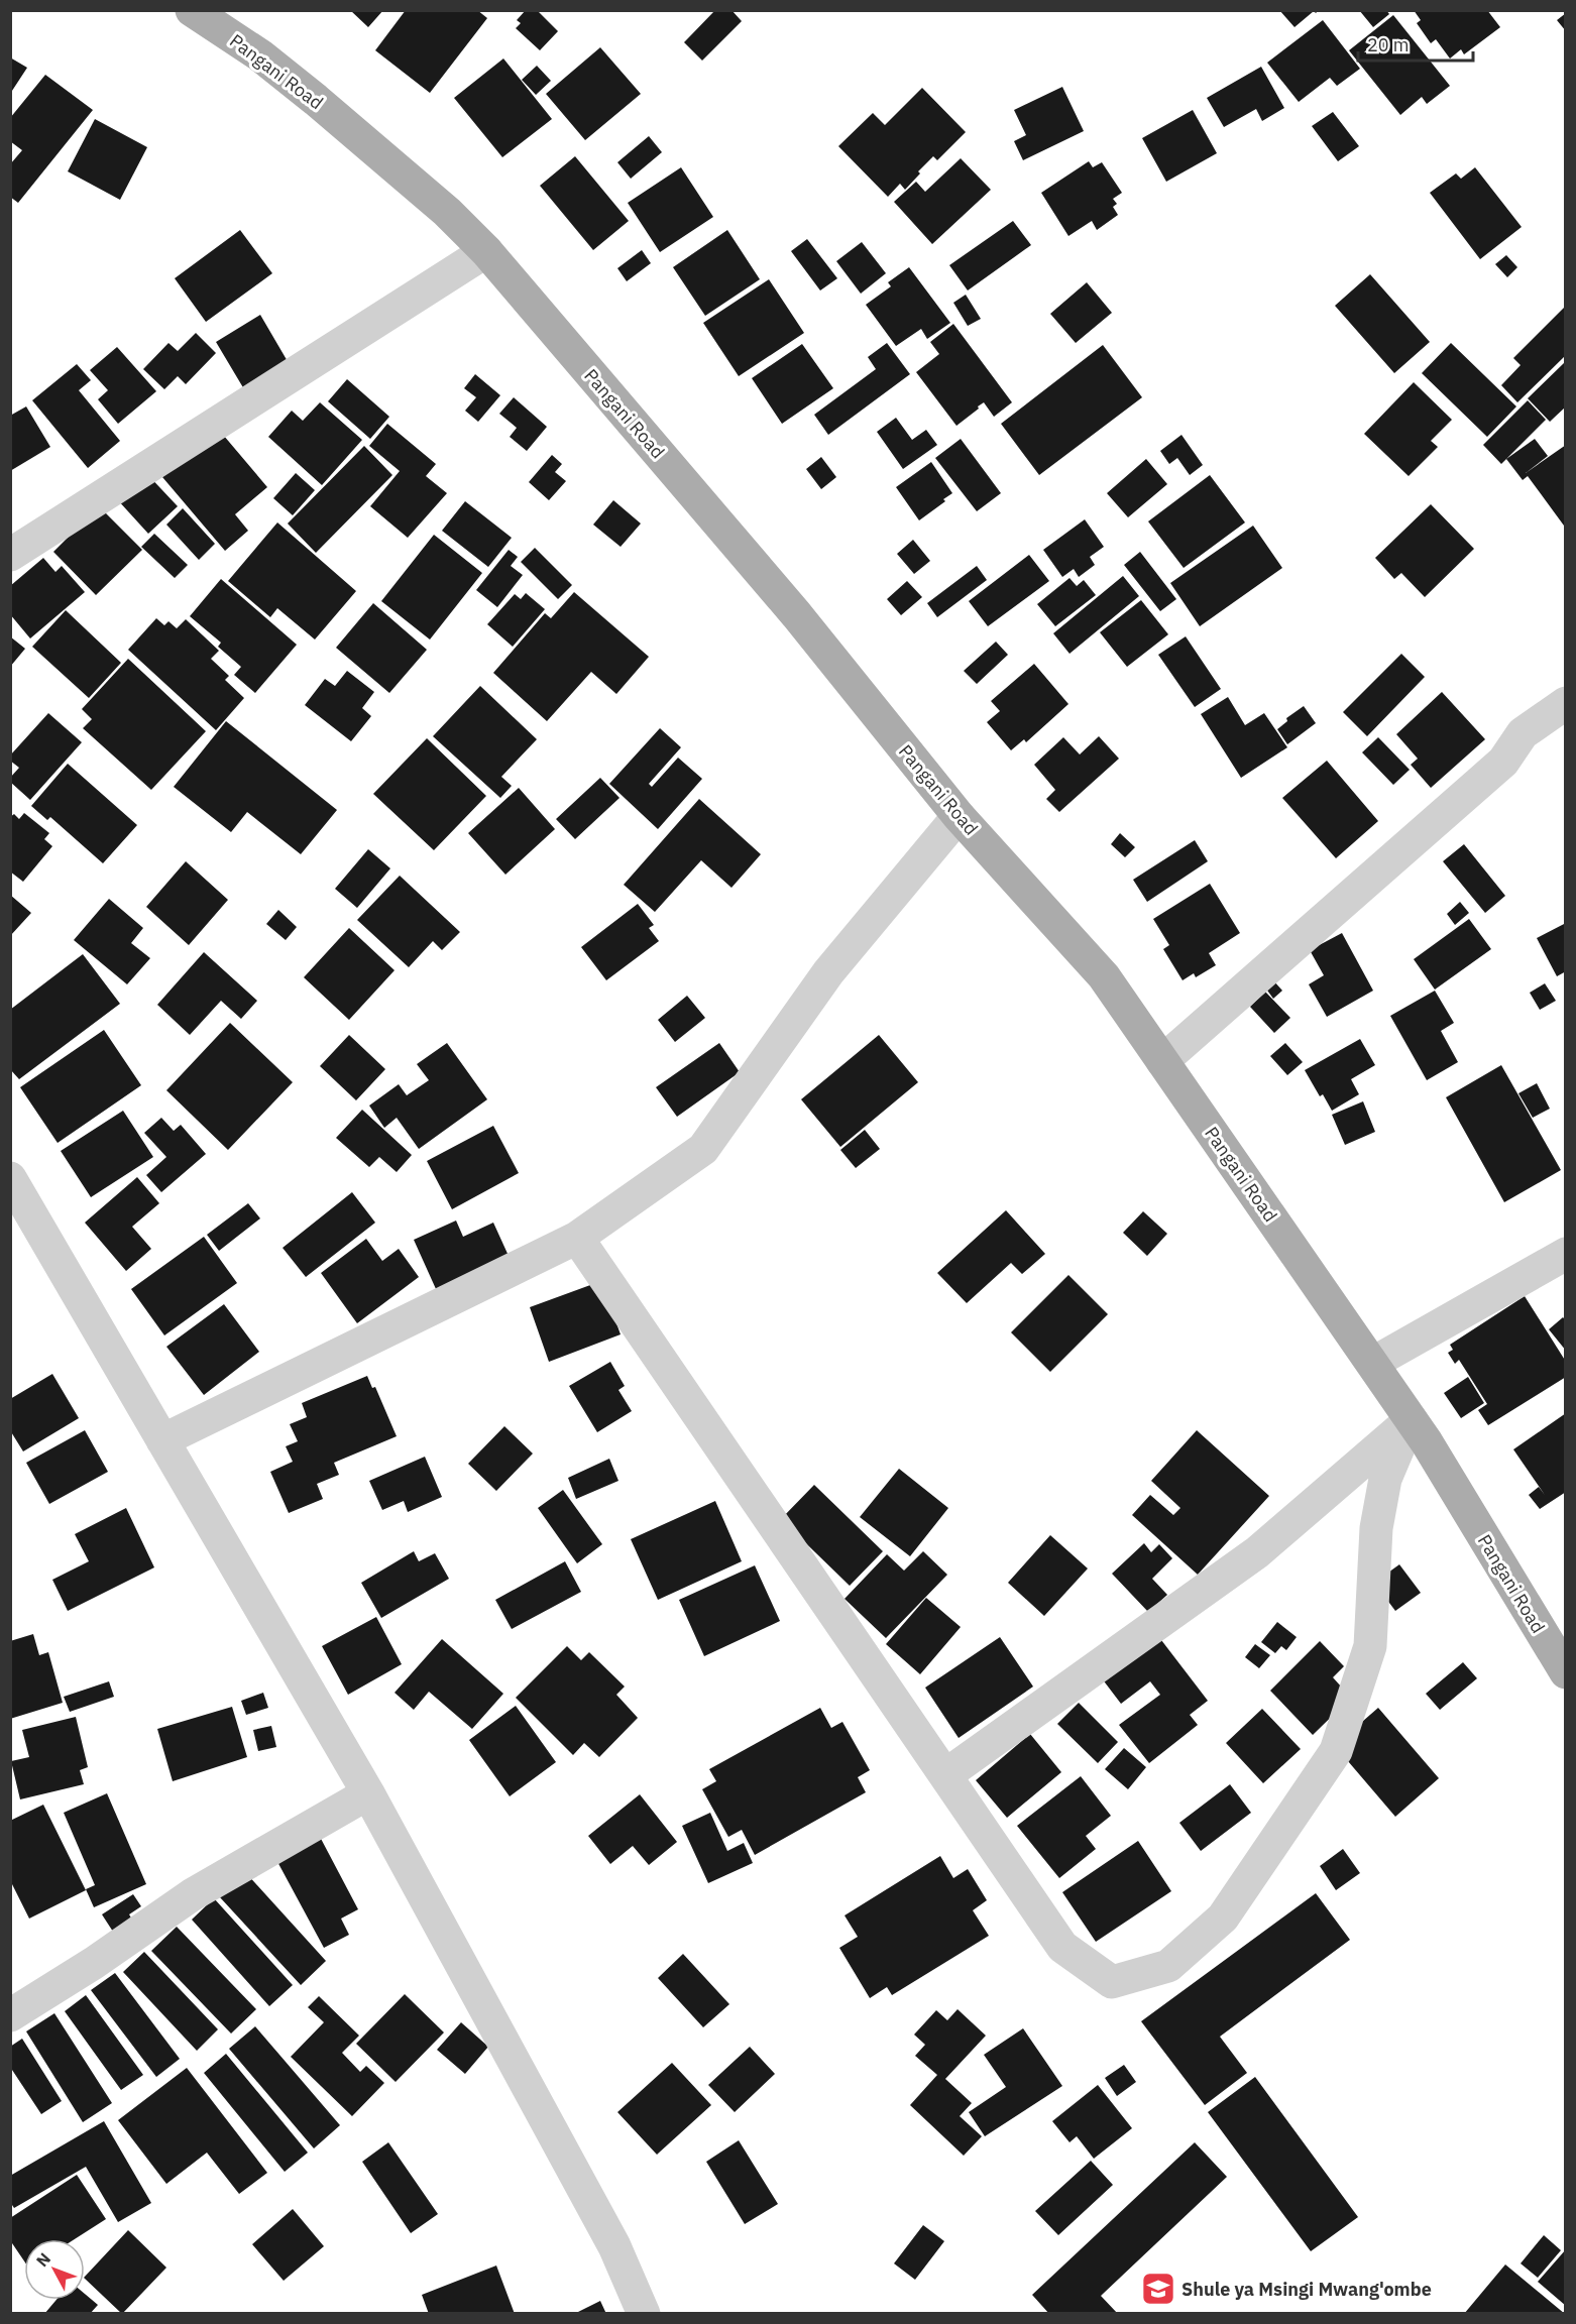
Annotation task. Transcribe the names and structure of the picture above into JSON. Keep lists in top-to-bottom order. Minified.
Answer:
{"streets":{"main road":["Pangani Road"]},"places":{"school or university":["Shule ya Msingi Mwang'ombe"]},"scale_bar":"20 m","north":"top left"}
